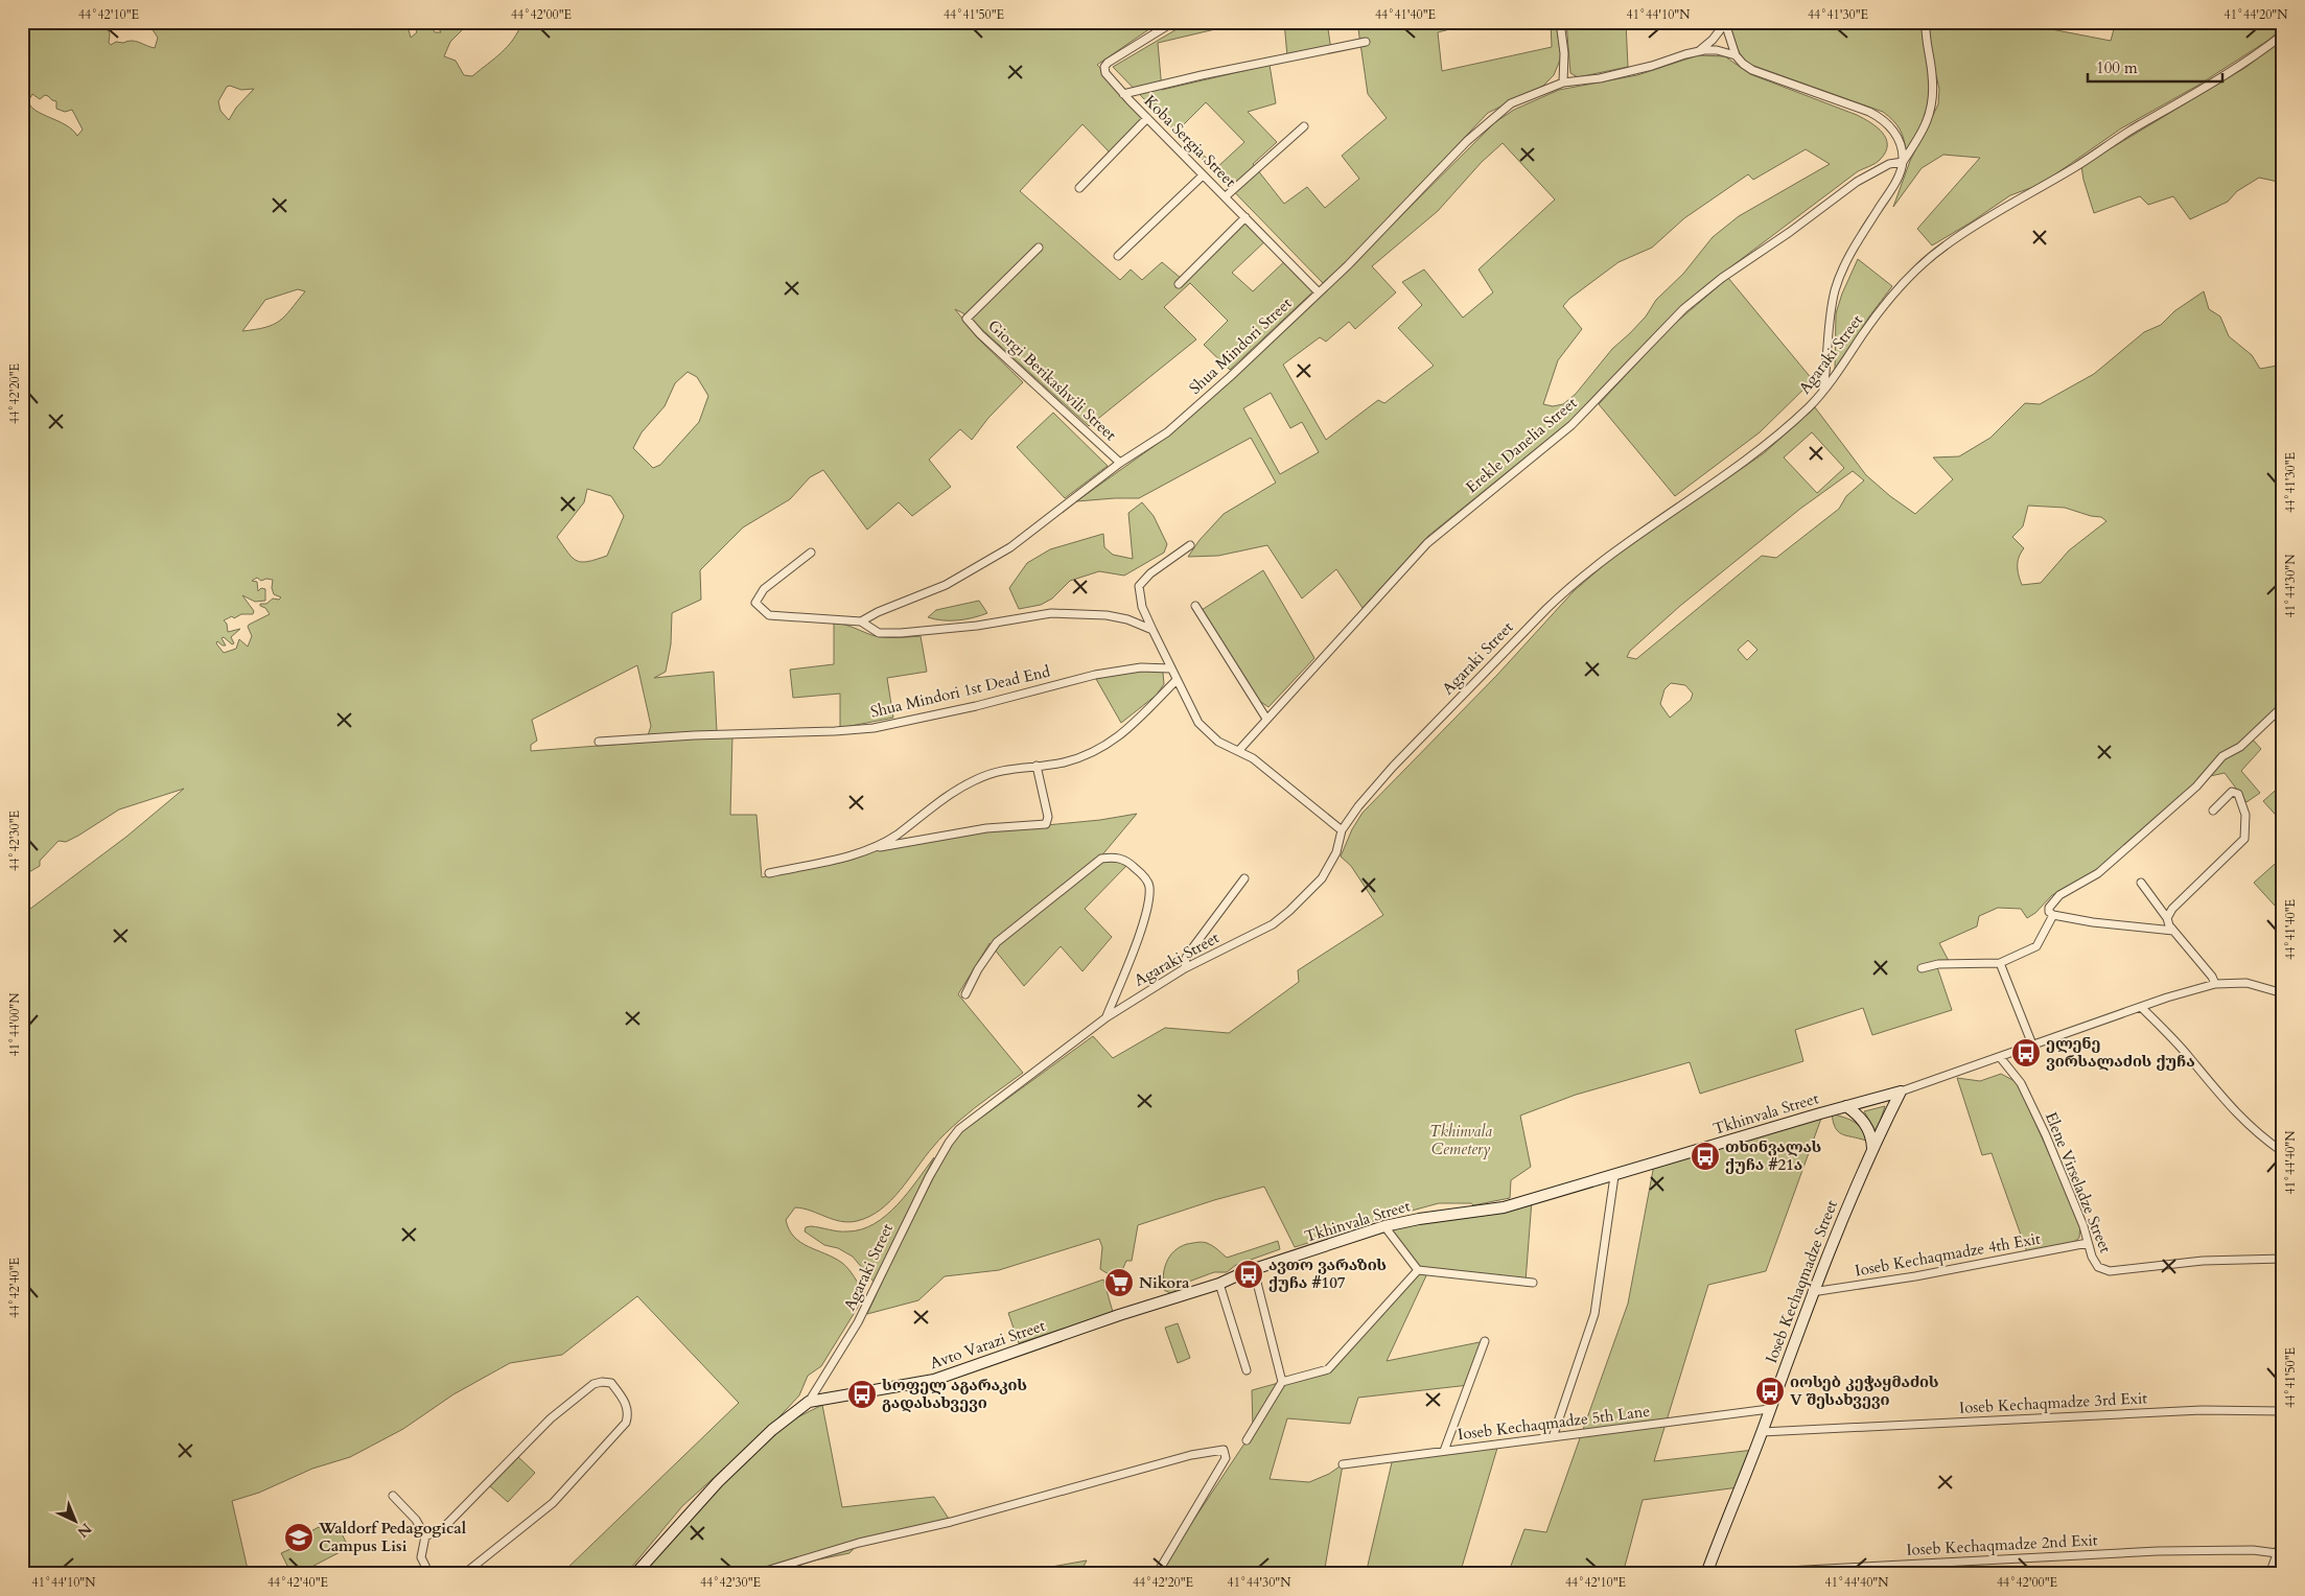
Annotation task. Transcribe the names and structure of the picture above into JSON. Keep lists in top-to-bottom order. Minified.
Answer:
{"streets":{"street":["Koba Sergia Street","Shua Mindori Street","Agaraki Street","Giorgi Berikashvili Street","Erekle Danelia Street","Shua Mindori 1st Dead End","Tkhinvala Street","Elene Virseladze Street","Ioseb Kechaqmadze 4th Exit","Ioseb Kechaqmadze Street","Avto Varazi Street","Ioseb Kechaqmadze 3rd Exit","Ioseb Kechaqmadze 5th Lane","Ioseb Kechaqmadze 2nd Exit"]},"crossings":[["Koba Sergia Street","Shua Mindori Street"],["Shua Mindori Street","Giorgi Berikashvili Street"],["Shua Mindori Street","Erekle Danelia Street"],["Agaraki Street","Avto Varazi Street"],["Tkhinvala Street","Elene Virseladze Street"],["Tkhinvala Street","Ioseb Kechaqmadze Street"],["Tkhinvala Street","Avto Varazi Street"],["Elene Virseladze Street","Ioseb Kechaqmadze 4th Exit"],["Ioseb Kechaqmadze 4th Exit","Ioseb Kechaqmadze Street"],["Ioseb Kechaqmadze Street","Ioseb Kechaqmadze 3rd Exit"],["Ioseb Kechaqmadze Street","Ioseb Kechaqmadze 5th Lane"]],"parks":["Tkhinvala Cemetery"],"places":{"bus stop":["ელენე ვირსალაძის ქუჩა","თხინვალას ქუჩა #21ა","ავთო ვარაზის ქუჩა #107","იოსებ კეჭაყმაძის V შესახვევი","სოფელ აგარაკის გადასახვევი"],"supermarket":["Nikora"],"school or university":["Waldorf Pedagogical Campus Lisi"]},"scale_bar":"100 m","north":"bottom right","coordinates":["44°42'10\"E","44°42'00\"E","44°41'50\"E","44°41'40\"E","41°44'10\"N","44°41'30\"E","41°44'20\"N","44°42'20\"E","41°44'30\"N","44°42'30\"E","41°44'00\"N","41°44'40\"N","44°42'40\"E"]}
